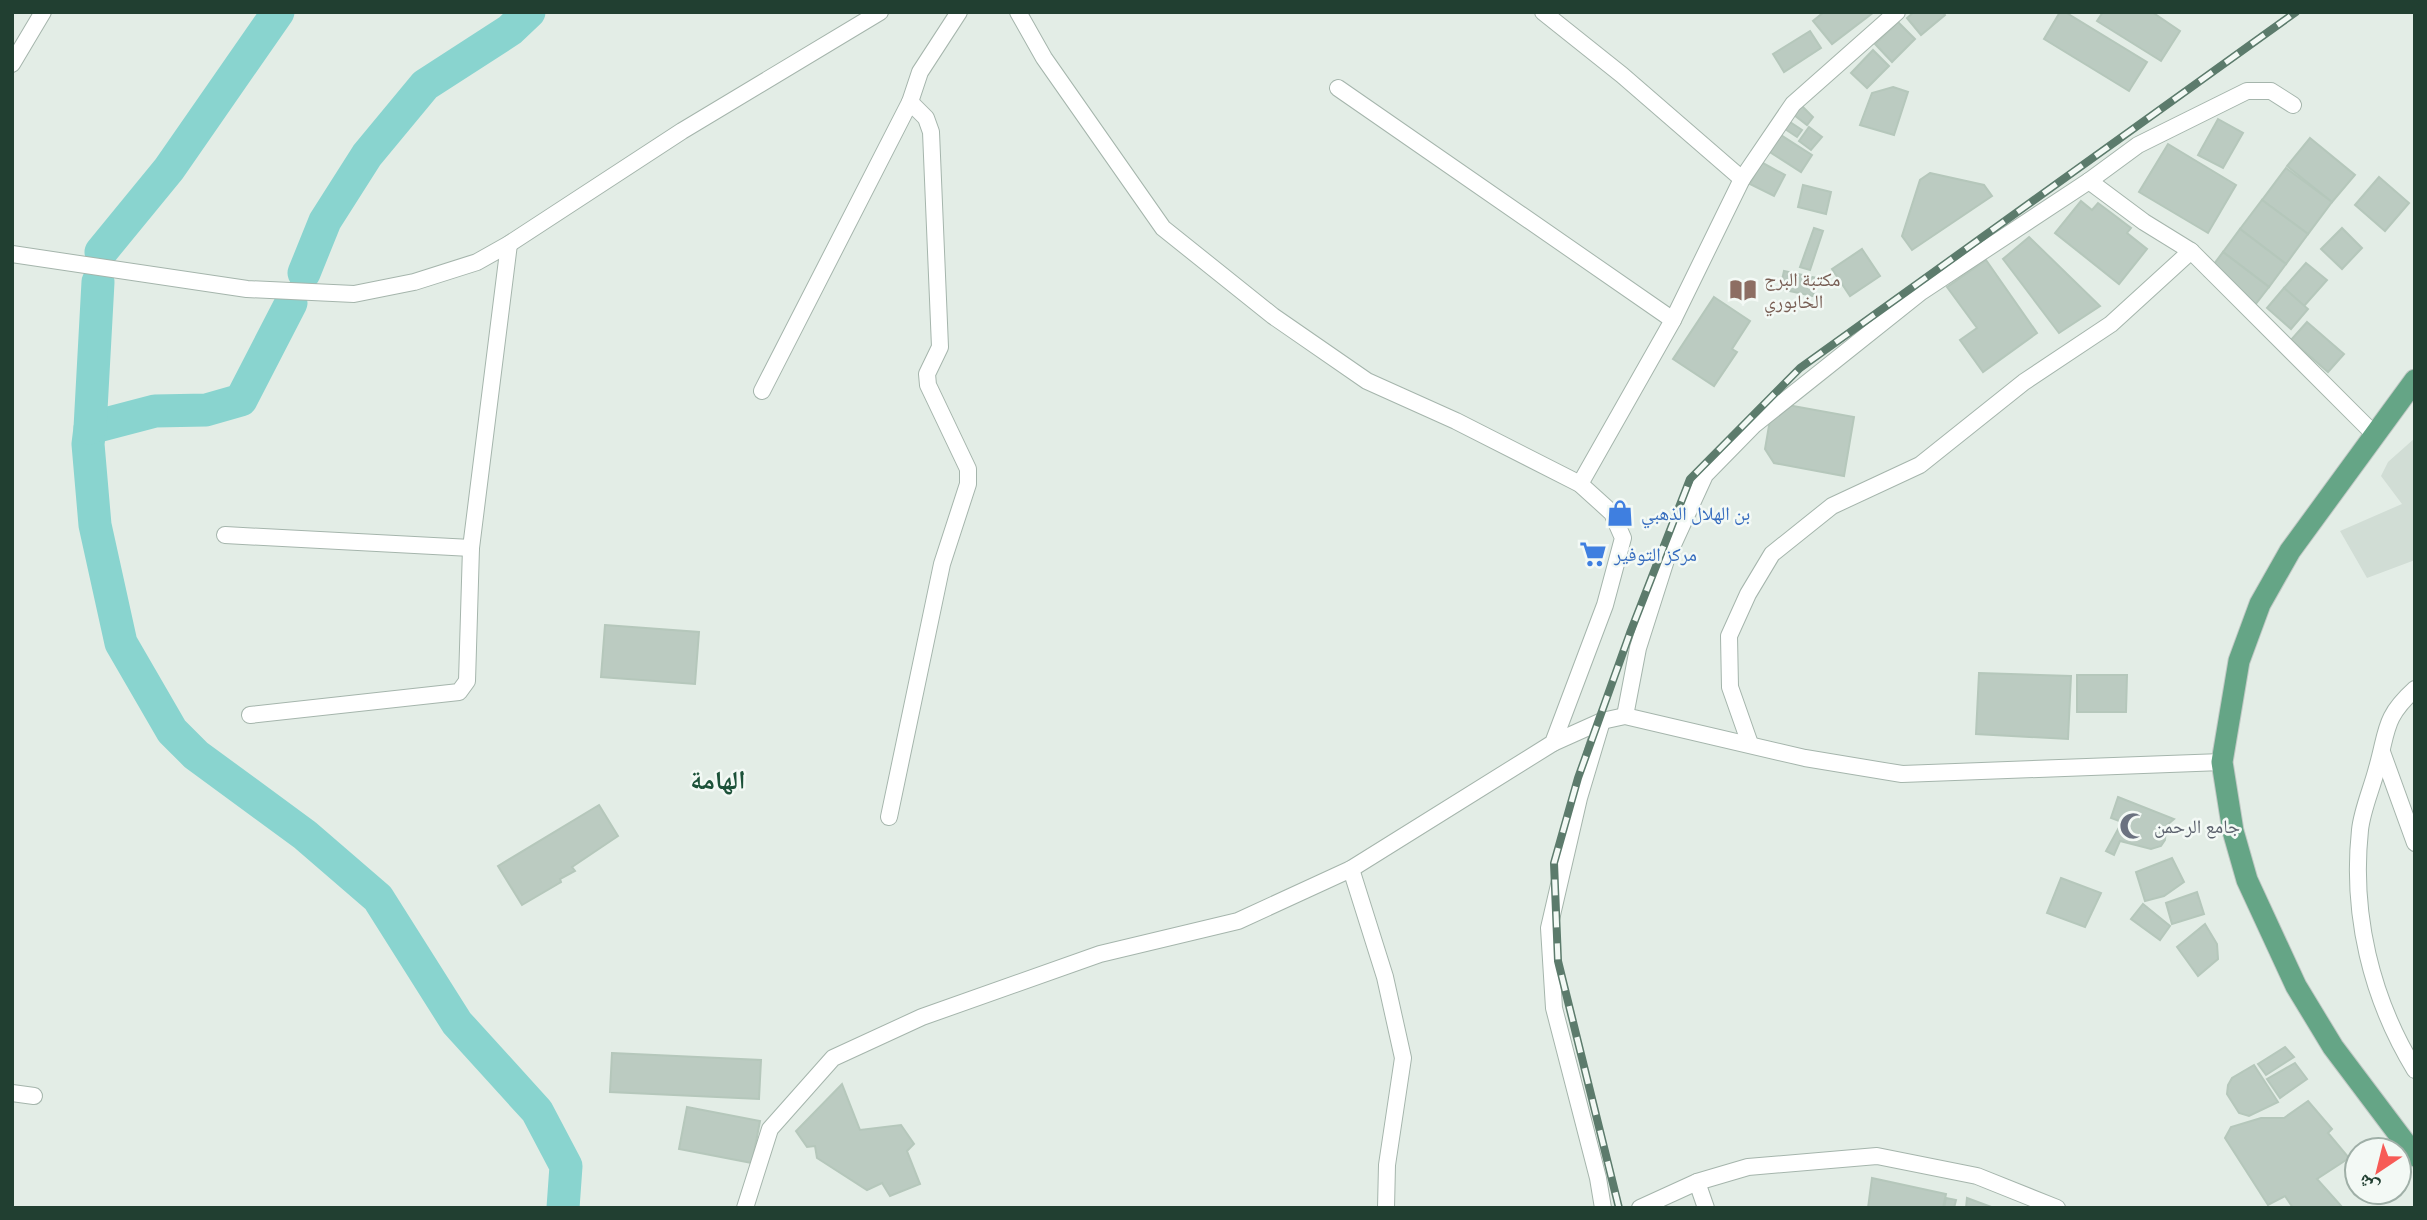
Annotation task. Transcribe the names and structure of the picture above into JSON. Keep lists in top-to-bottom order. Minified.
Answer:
{"districts":["الهامة"],"places":{"library":["مكتبة البرج الخابوري"],"shop":["بن الهلال الذهبي"],"supermarket":["مركز التوفير"],"mosque":["جامع الرحمن"]},"north":"bottom left"}
